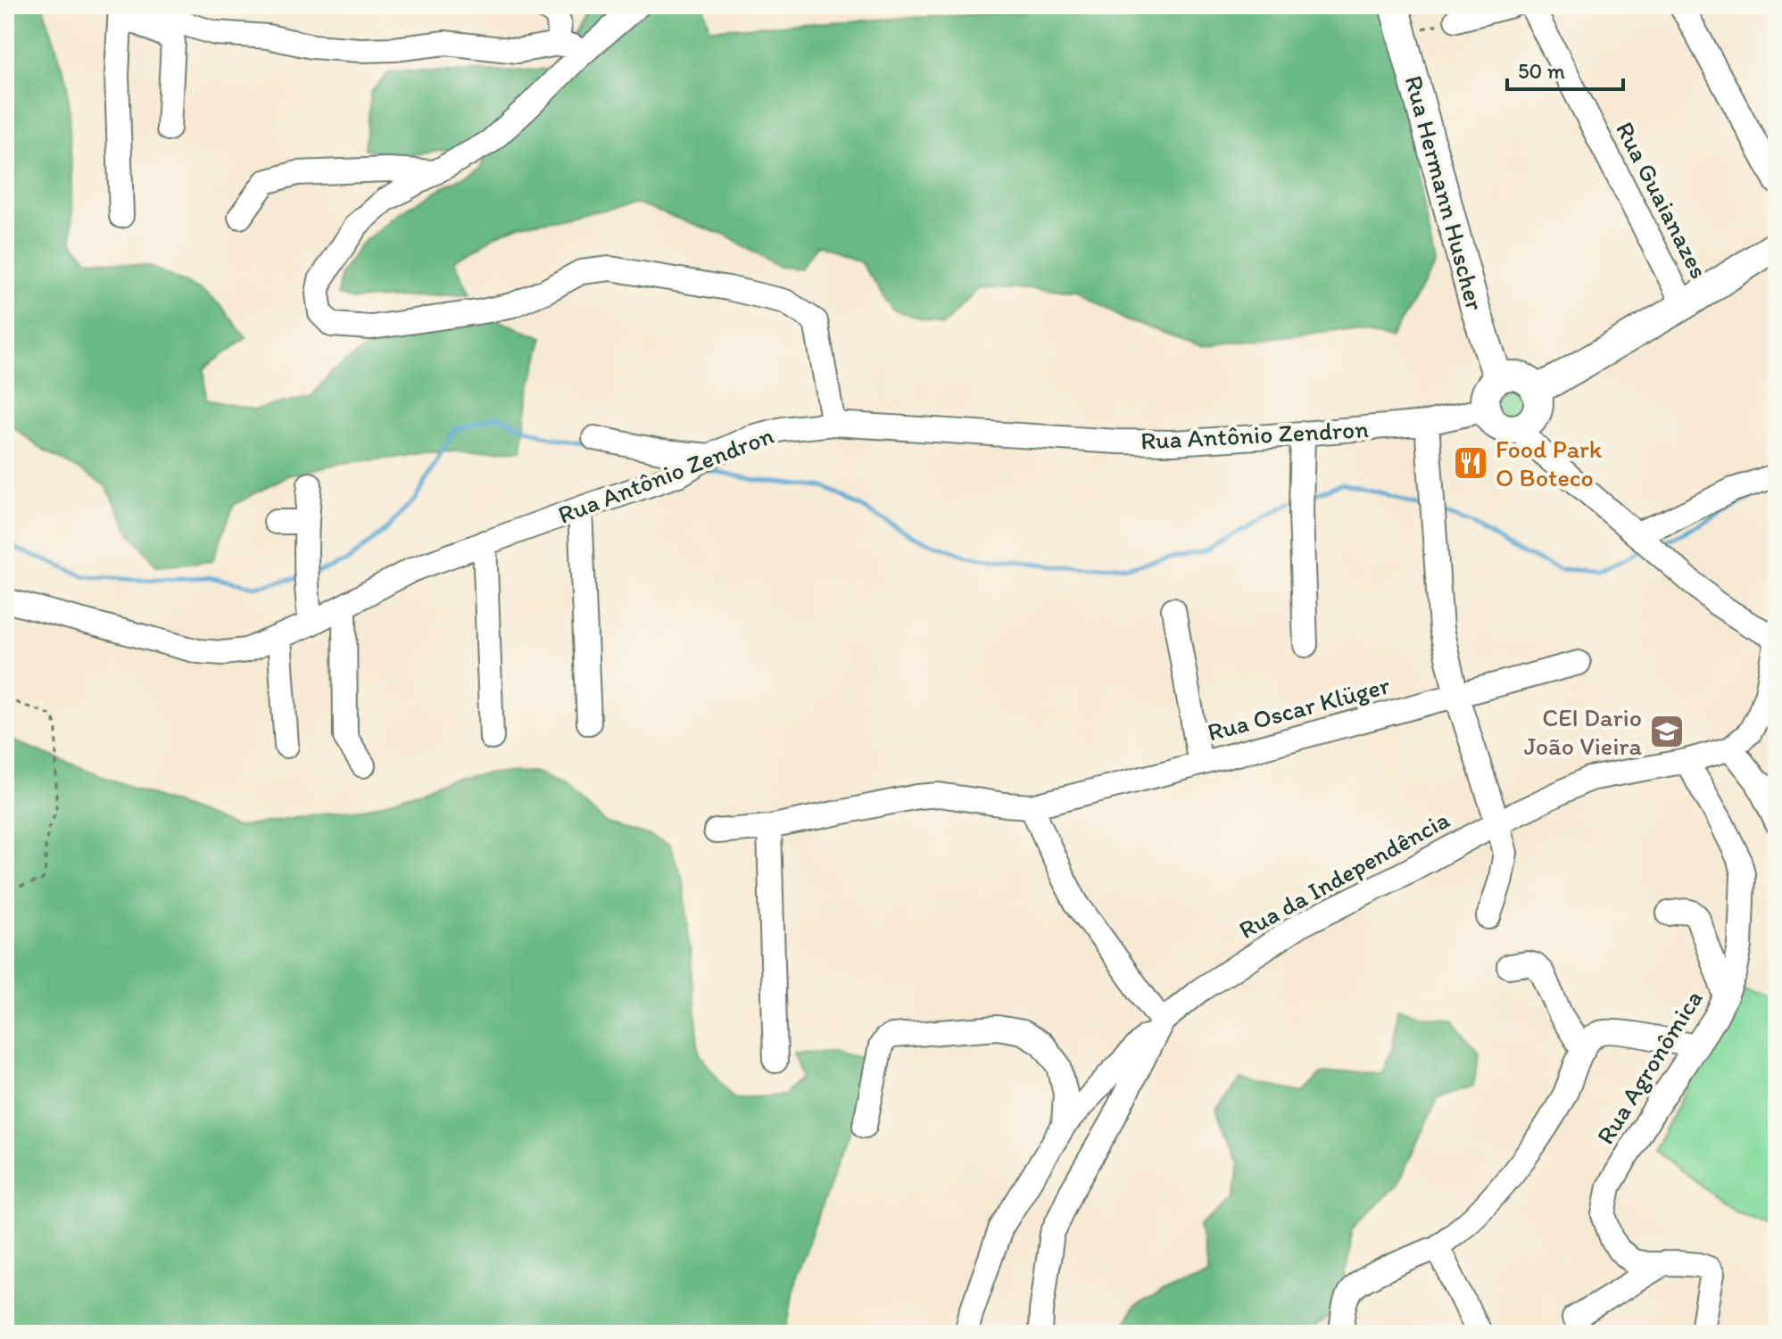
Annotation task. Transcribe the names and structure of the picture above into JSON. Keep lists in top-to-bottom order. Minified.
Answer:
{"streets":{"main road":["Rua Hermann Huscher"],"street":["Rua Guaianazes","Rua Antônio Zendron","Rua Oscar Klüger","Rua da Independência","Rua Agronômica"]},"crossings":[["Rua Hermann Huscher","Rua Antônio Zendron"],["Rua da Independência","Rua Agronômica"]],"places":{"restaurant":["Food Park O Boteco"],"school or university":["CEI Dario João Vieira"]},"scale_bar":"50 m"}
